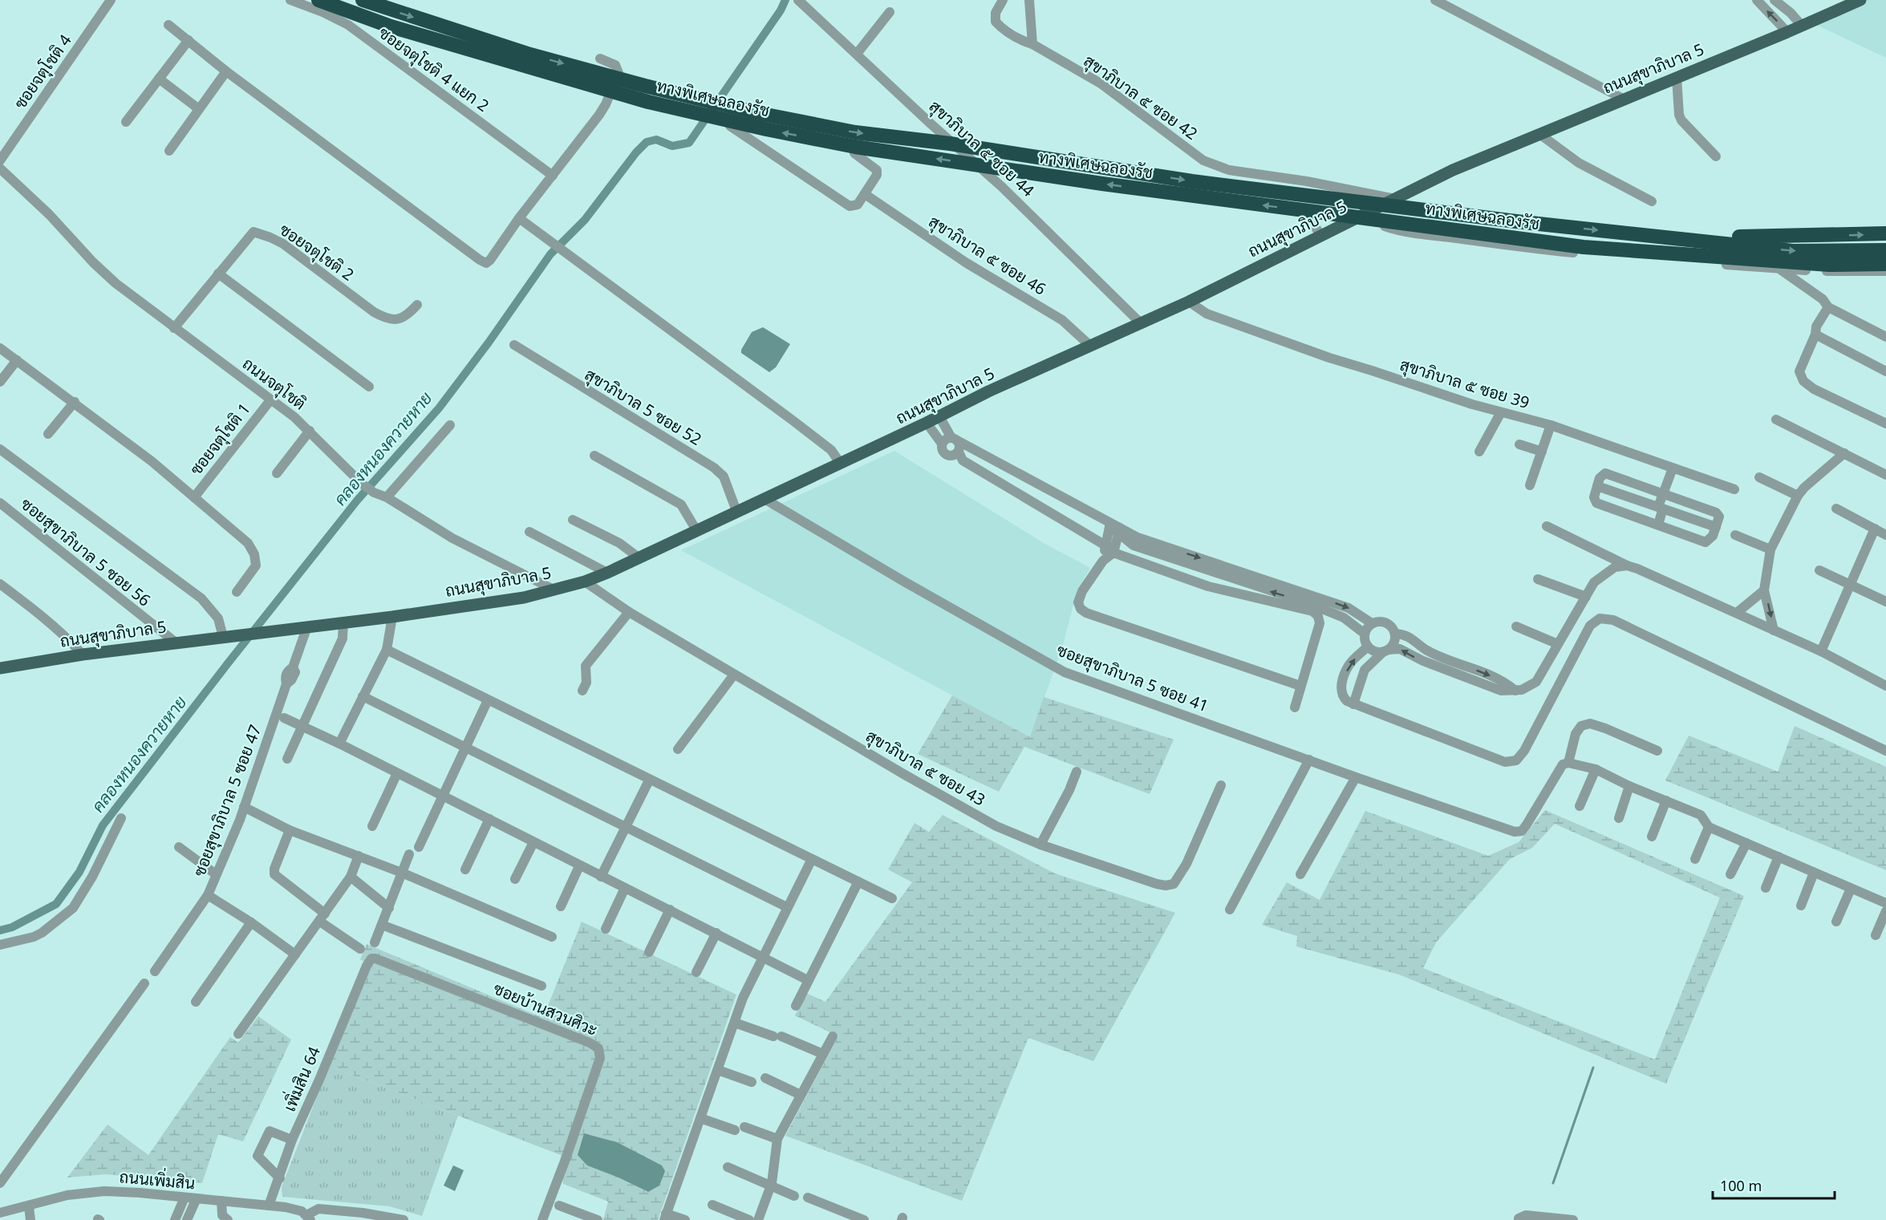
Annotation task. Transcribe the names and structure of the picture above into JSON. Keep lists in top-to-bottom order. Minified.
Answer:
{"streets":{"highway":["ทางพิเศษฉลองรัช"],"main road":["ถนนสุขาภิบาล 5"],"street":["ซอยจตุโชติ 4 แยก 2","ซอยจตุโชติ 4","สุขาภิบาล ๕ ซอย 42","สุขาภิบาล ๕ ซอย 44","ซอยจตุโชติ 2","สุขาภิบาล ๕ ซอย 46","ถนนจตุโชติ","สุขาภิบาล ๕ ซอย 39","สุขาภิบาล 5 ซอย 52","ซอยจตุโชติ 1","ซอยสุขาภิบาล 5 ซอย 56","ซอยสุขาภิบาล 5 ซอย 41","สุขาภิบาล ๕ ซอย 43","ซอยสุขาภิบาล 5 ซอย 47","ซอยบ้านสวนศิวะ","เพิ่มสิน 64","ถนนเพิ่มสิน"]},"crossings":[["ถนนสุขาภิบาล 5","สุขาภิบาล ๕ ซอย 42"],["ถนนสุขาภิบาล 5","สุขาภิบาล ๕ ซอย 44"],["ถนนสุขาภิบาล 5","สุขาภิบาล ๕ ซอย 46"],["ถนนสุขาภิบาล 5","ถนนจตุโชติ"],["ถนนสุขาภิบาล 5","สุขาภิบาล ๕ ซอย 39"],["ถนนสุขาภิบาล 5","สุขาภิบาล 5 ซอย 52"],["ถนนสุขาภิบาล 5","ซอยสุขาภิบาล 5 ซอย 56"],["ถนนสุขาภิบาล 5","ซอยสุขาภิบาล 5 ซอย 41"],["ถนนสุขาภิบาล 5","สุขาภิบาล ๕ ซอย 43"],["ถนนสุขาภิบาล 5","ซอยสุขาภิบาล 5 ซอย 47"],["ซอยจตุโชติ 2","ถนนจตุโชติ"],["ถนนจตุโชติ","ซอยจตุโชติ 1"],["ซอยบ้านสวนศิวะ","เพิ่มสิน 64"],["เพิ่มสิน 64","ถนนเพิ่มสิน"]],"water":["คลองหนองควายหาย"],"scale_bar":"100 m"}
